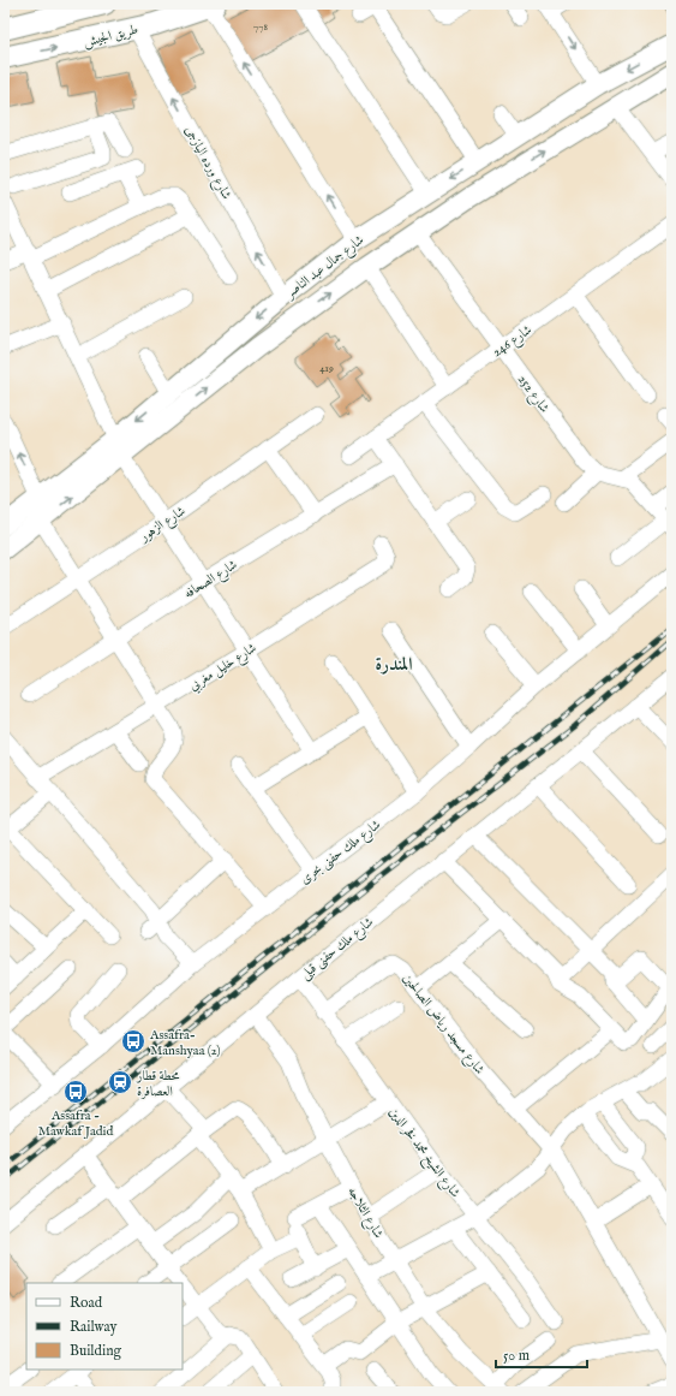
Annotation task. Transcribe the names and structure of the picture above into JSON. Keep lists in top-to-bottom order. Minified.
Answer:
{"streets":{"highway":["طريق الجيش"],"main road":["شارع جمال عبد الناصر"],"street":["شارع ورده اليازجى","شارع 246","شارع 252","شارع الزهور","شارع الصحافه","شارع خليل مغربي","شارع ملك حفنى بحرى","شارع ملك حفنى قبلى","شارع مسجد رياض الصالحين","شارع الشيخ محمد فخر الدين","شارع الثلاجه"]},"crossings":[["طريق الجيش","شارع ورده اليازجى"],["شارع ورده اليازجى","شارع جمال عبد الناصر"],["شارع جمال عبد الناصر","شارع 252"],["شارع 246","شارع 252"],["شارع ملك حفنى قبلى","شارع الشيخ محمد فخر الدين"],["شارع ملك حفنى قبلى","شارع الثلاجه"],["شارع مسجد رياض الصالحين","شارع الشيخ محمد فخر الدين"]],"districts":["المندرة"],"places":{"bus stop":["Assafra- Manshyaa (2)","Assafra - Mawkaf Jadid"],"station":["محطة قطار العصافرة"]},"house_numbers":["778","419"],"legend":["Road","Railway","Building"],"scale_bar":"50 m"}
